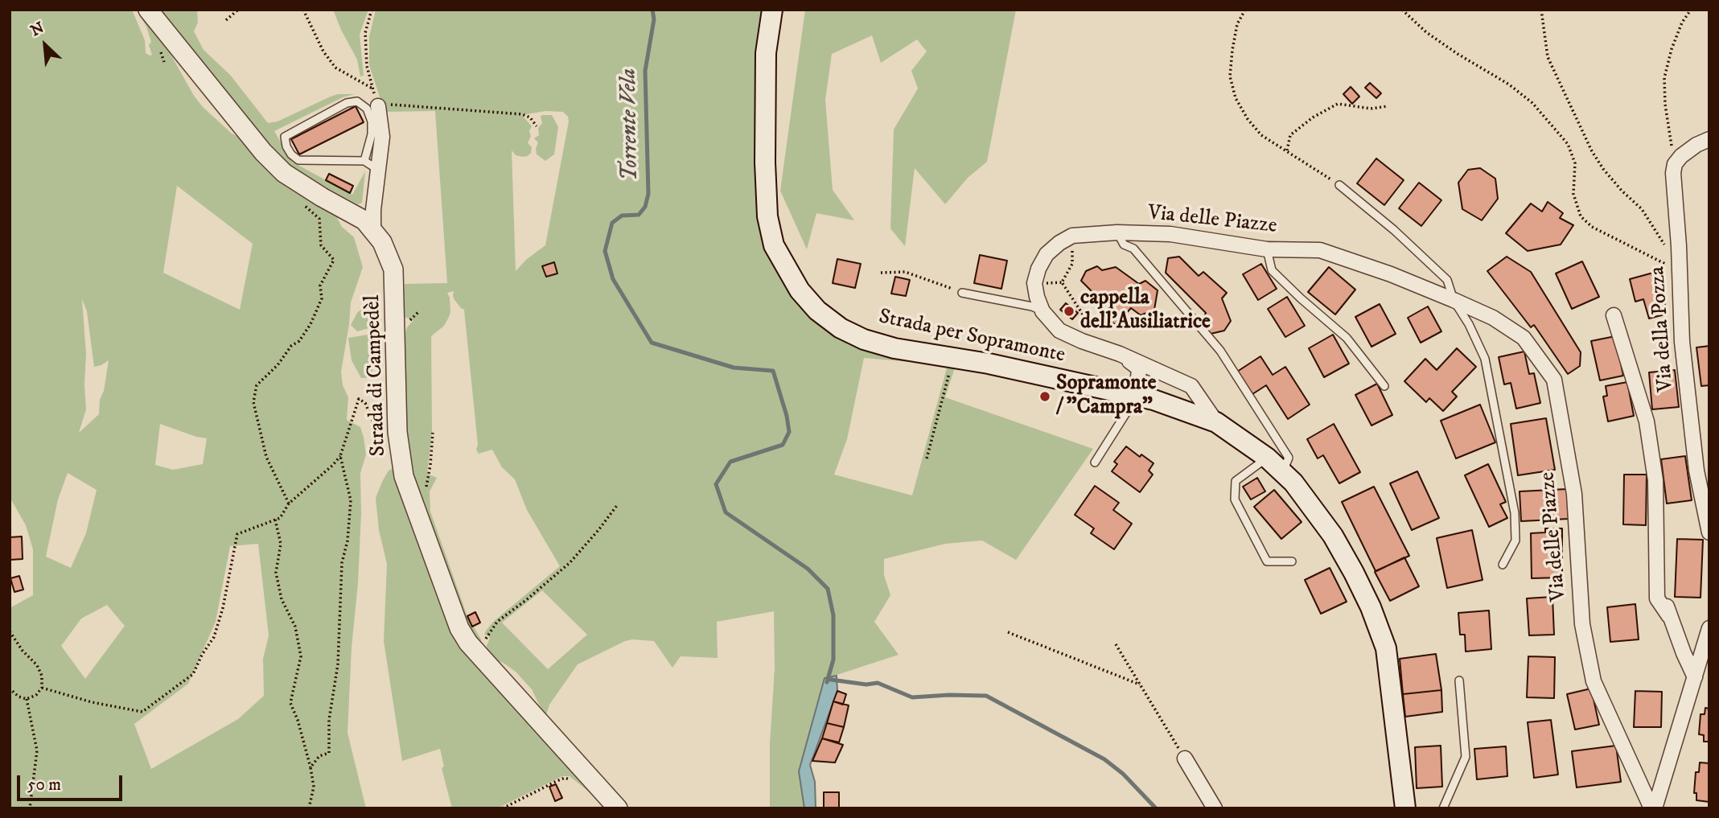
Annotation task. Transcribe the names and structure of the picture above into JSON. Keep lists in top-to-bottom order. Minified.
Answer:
{"streets":{"main road":["Strada per Sopramonte"],"street":["Via delle Piazze","Via della Pozza","Strada di Campedèl"]},"crossings":[["Via delle Piazze","Strada per Sopramonte"]],"water":["Torrente Vela"],"places":["cappella dell'Ausiliatrice","Sopramonte / \"Campra\""],"scale_bar":"50 m","north":"top left"}
